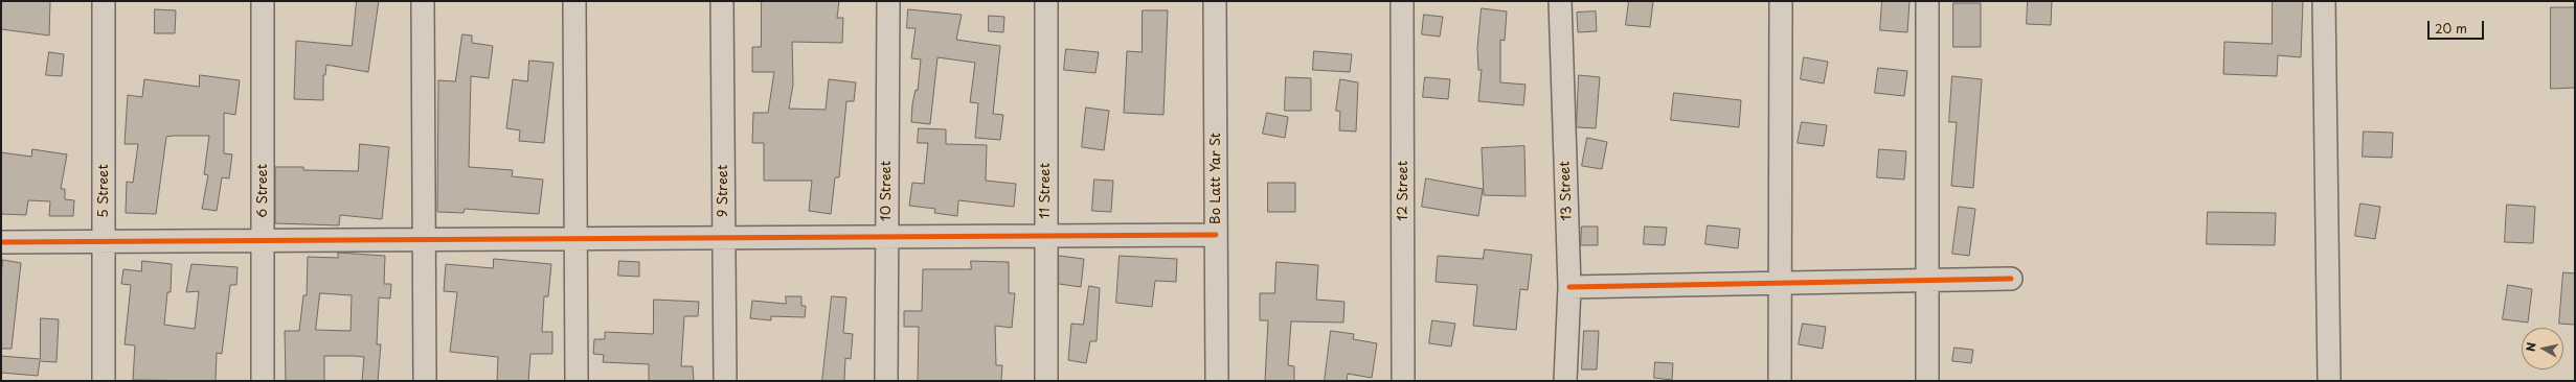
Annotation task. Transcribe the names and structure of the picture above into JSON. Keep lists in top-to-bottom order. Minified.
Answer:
{"streets":{"street":["Bo Latt Yar St","5 Street","6 Street","9 Street","10 Street","11 Street","12 Street","13 Street"]},"scale_bar":"20 m","north":"left"}
